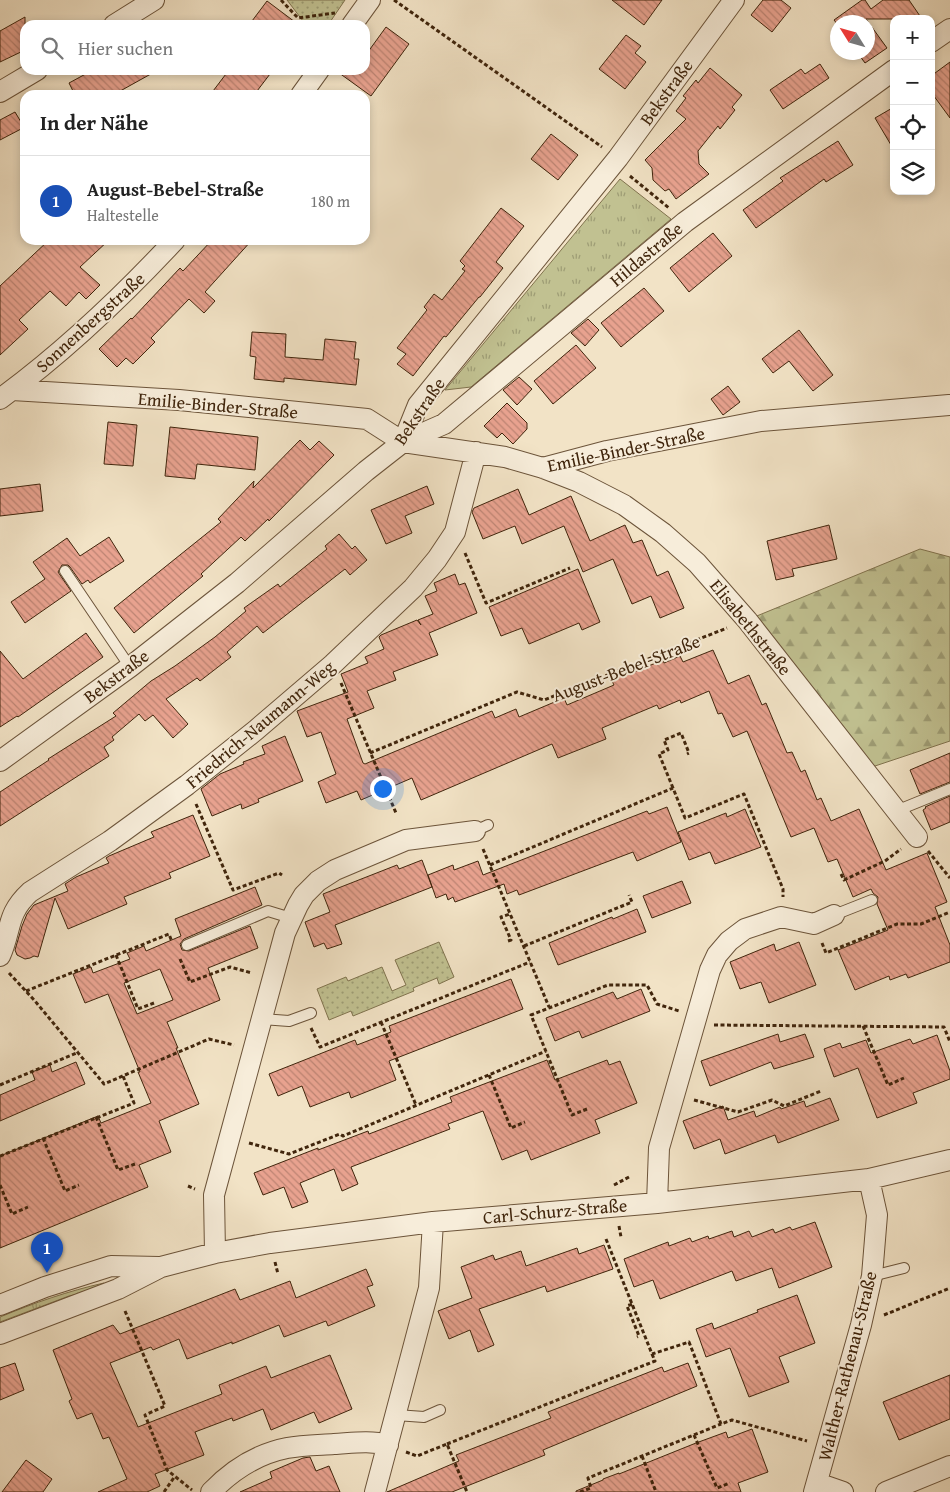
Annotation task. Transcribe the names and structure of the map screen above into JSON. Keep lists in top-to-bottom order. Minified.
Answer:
{"streets":{"street":["Bekstraße","Hildastraße","Sonnenbergstraße","Emilie-Binder-Straße","Elisabethstraße","Friedrich-Naumann-Weg","Carl-Schurz-Straße","Walther-Rathenau-Straße"],"path":["August-Bebel-Straße"]},"crossings":[["Bekstraße","Hildastraße"],["Bekstraße","Emilie-Binder-Straße"],["Hildastraße","Emilie-Binder-Straße"],["Sonnenbergstraße","Emilie-Binder-Straße"],["Emilie-Binder-Straße","Elisabethstraße"],["Emilie-Binder-Straße","Friedrich-Naumann-Weg"],["Elisabethstraße","August-Bebel-Straße"],["Carl-Schurz-Straße","Walther-Rathenau-Straße"]],"north":"top left","page":{"map_buttons":["+","−"],"search":"Hier suchen","heading":"In der Nähe","list":[{"mark":"1","name":"August-Bebel-Straße","note":"Haltestelle","value":"180 m"}],"pins":"1"}}
